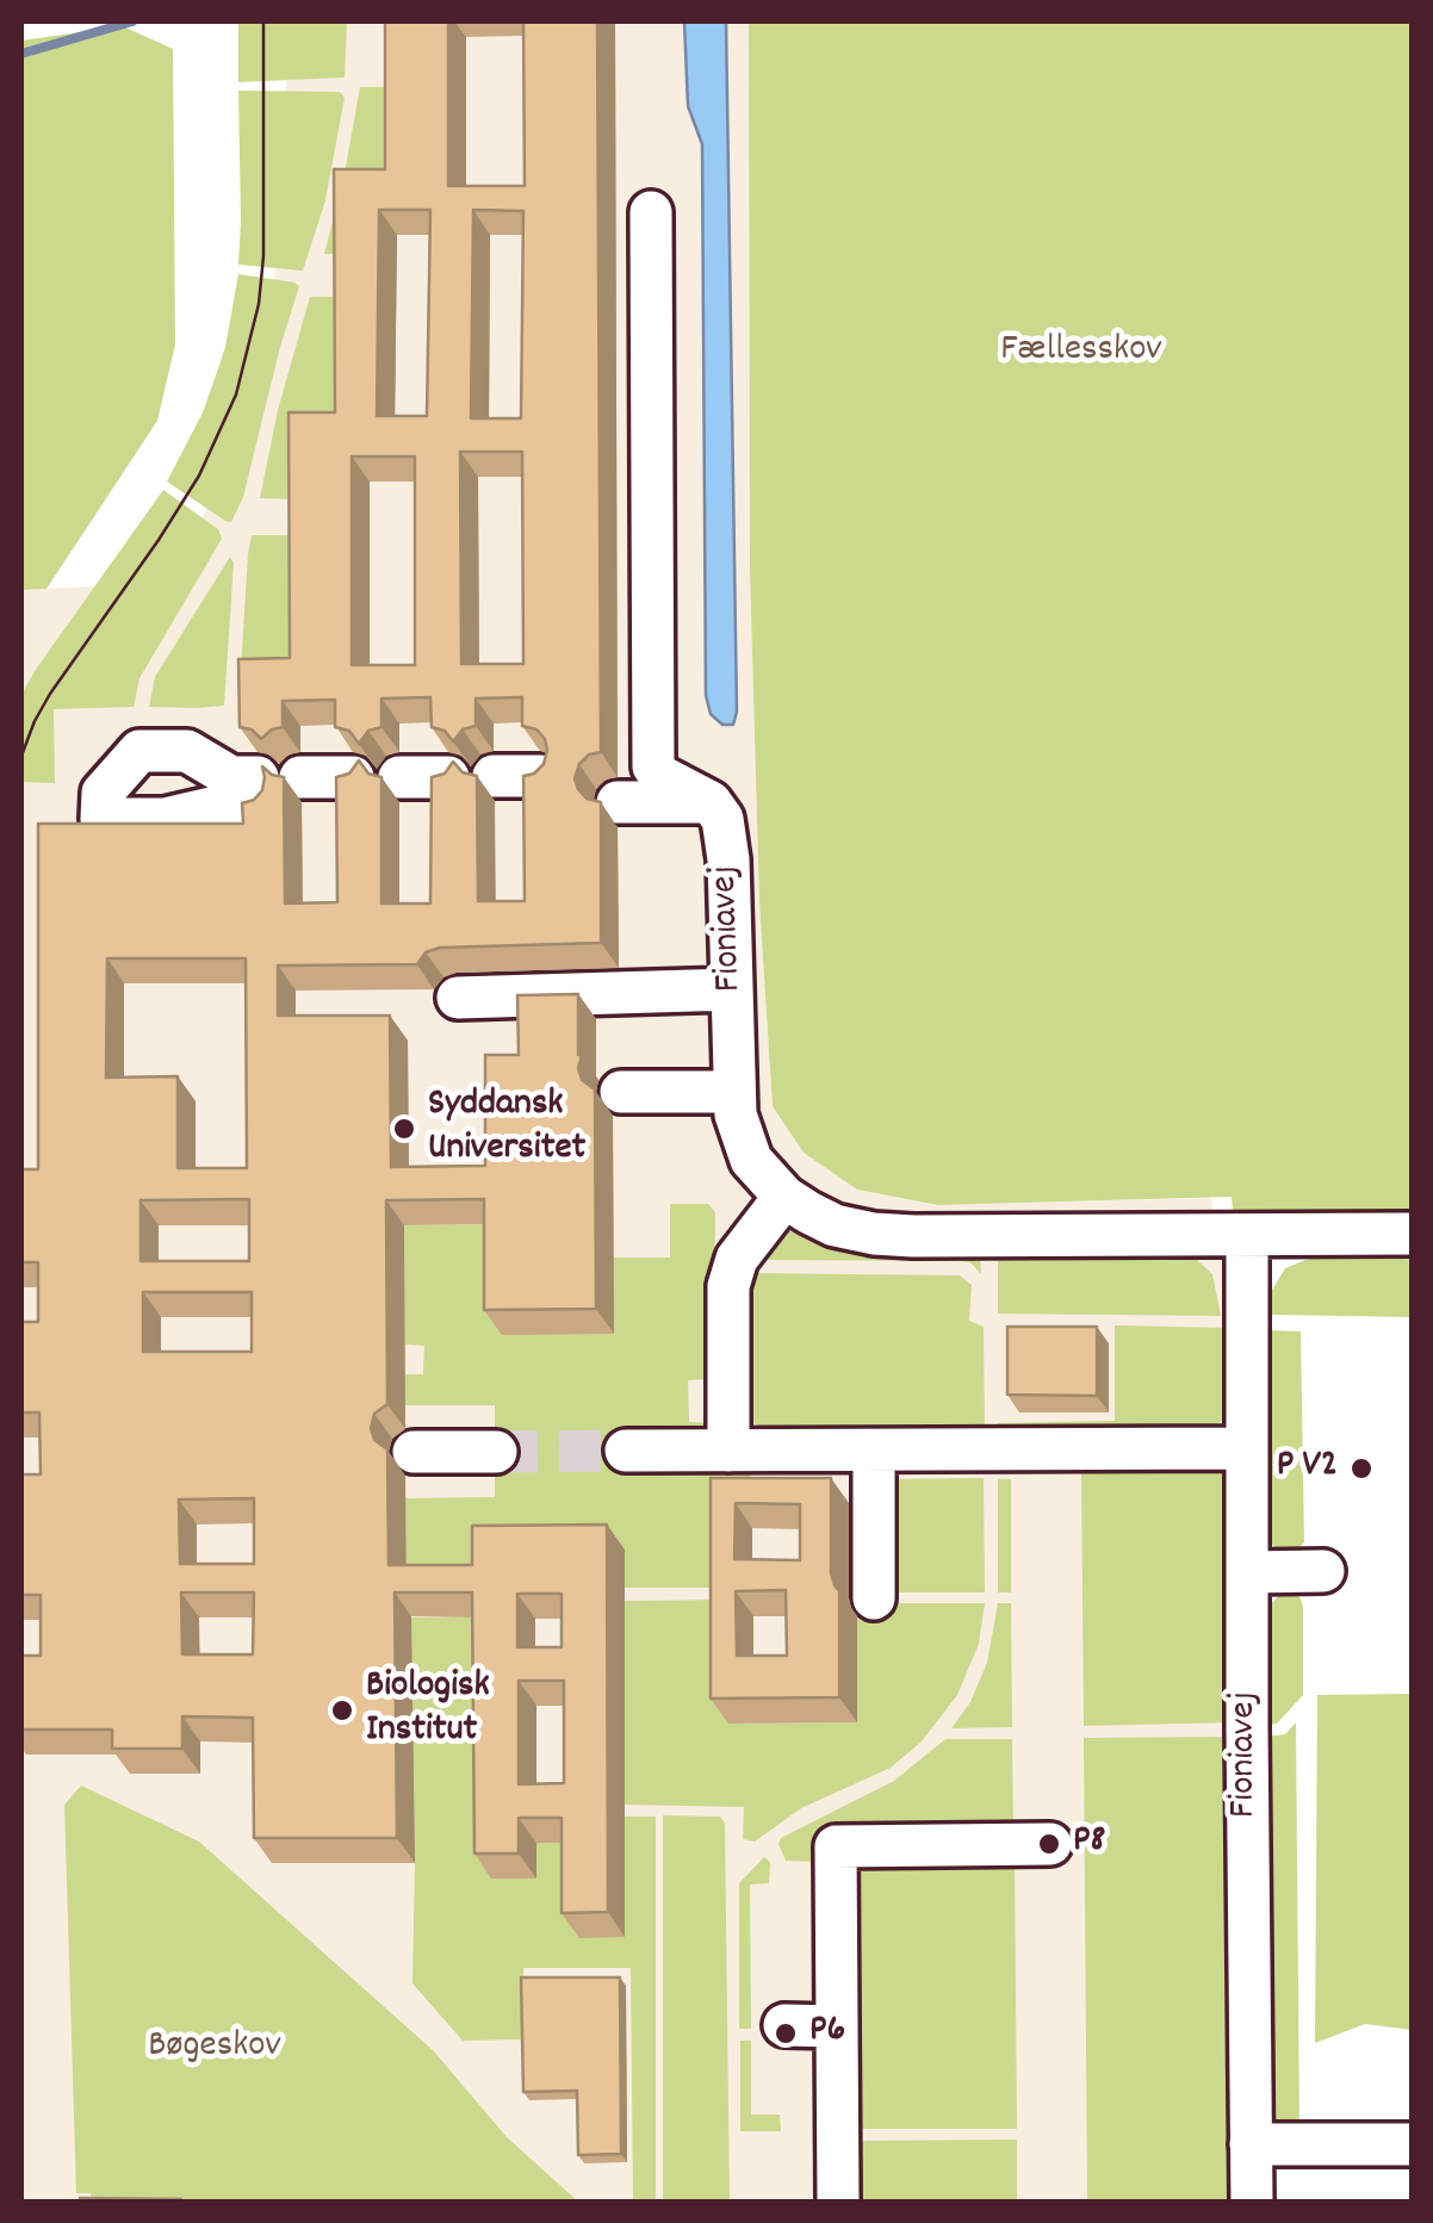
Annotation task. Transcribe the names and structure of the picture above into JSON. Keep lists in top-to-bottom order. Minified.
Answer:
{"streets":{"street":["Fioniavej"]},"parks":["Fællesskov","Bøgeskov"],"places":["Syddansk Universitet","P V2","Biologisk Institut","P8","P6"]}
